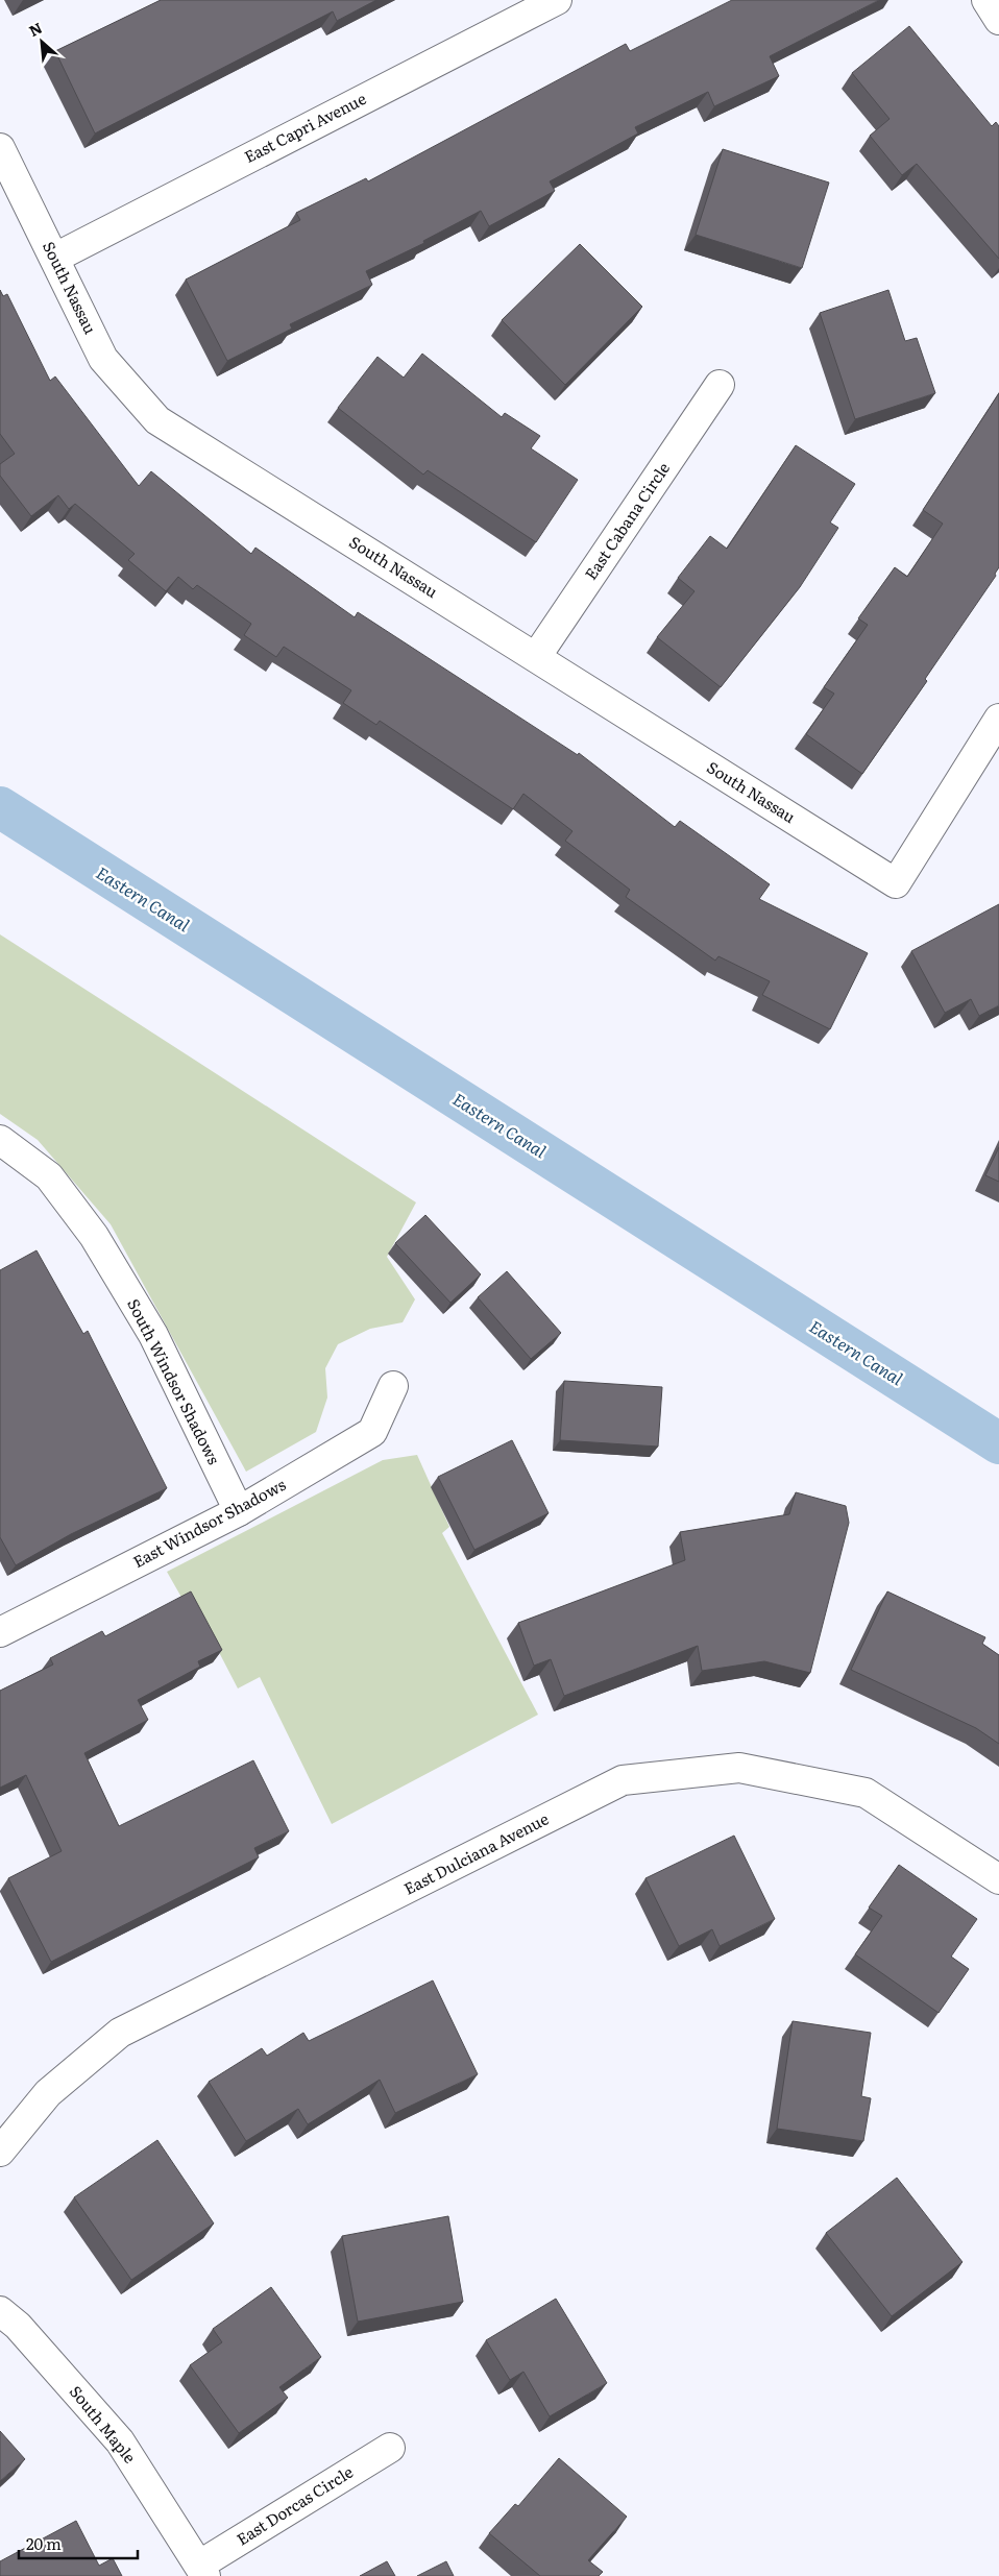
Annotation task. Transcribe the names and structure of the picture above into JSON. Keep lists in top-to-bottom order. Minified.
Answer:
{"streets":{"street":["East Capri Avenue","South Nassau","East Cabana Circle","South Windsor Shadows","East Windsor Shadows","East Dulciana Avenue","South Maple","East Dorcas Circle"]},"crossings":[["East Capri Avenue","South Nassau"],["South Nassau","East Cabana Circle"],["South Windsor Shadows","East Windsor Shadows"],["South Maple","East Dorcas Circle"]],"water":["Eastern Canal"],"scale_bar":"20 m","north":"top left"}
